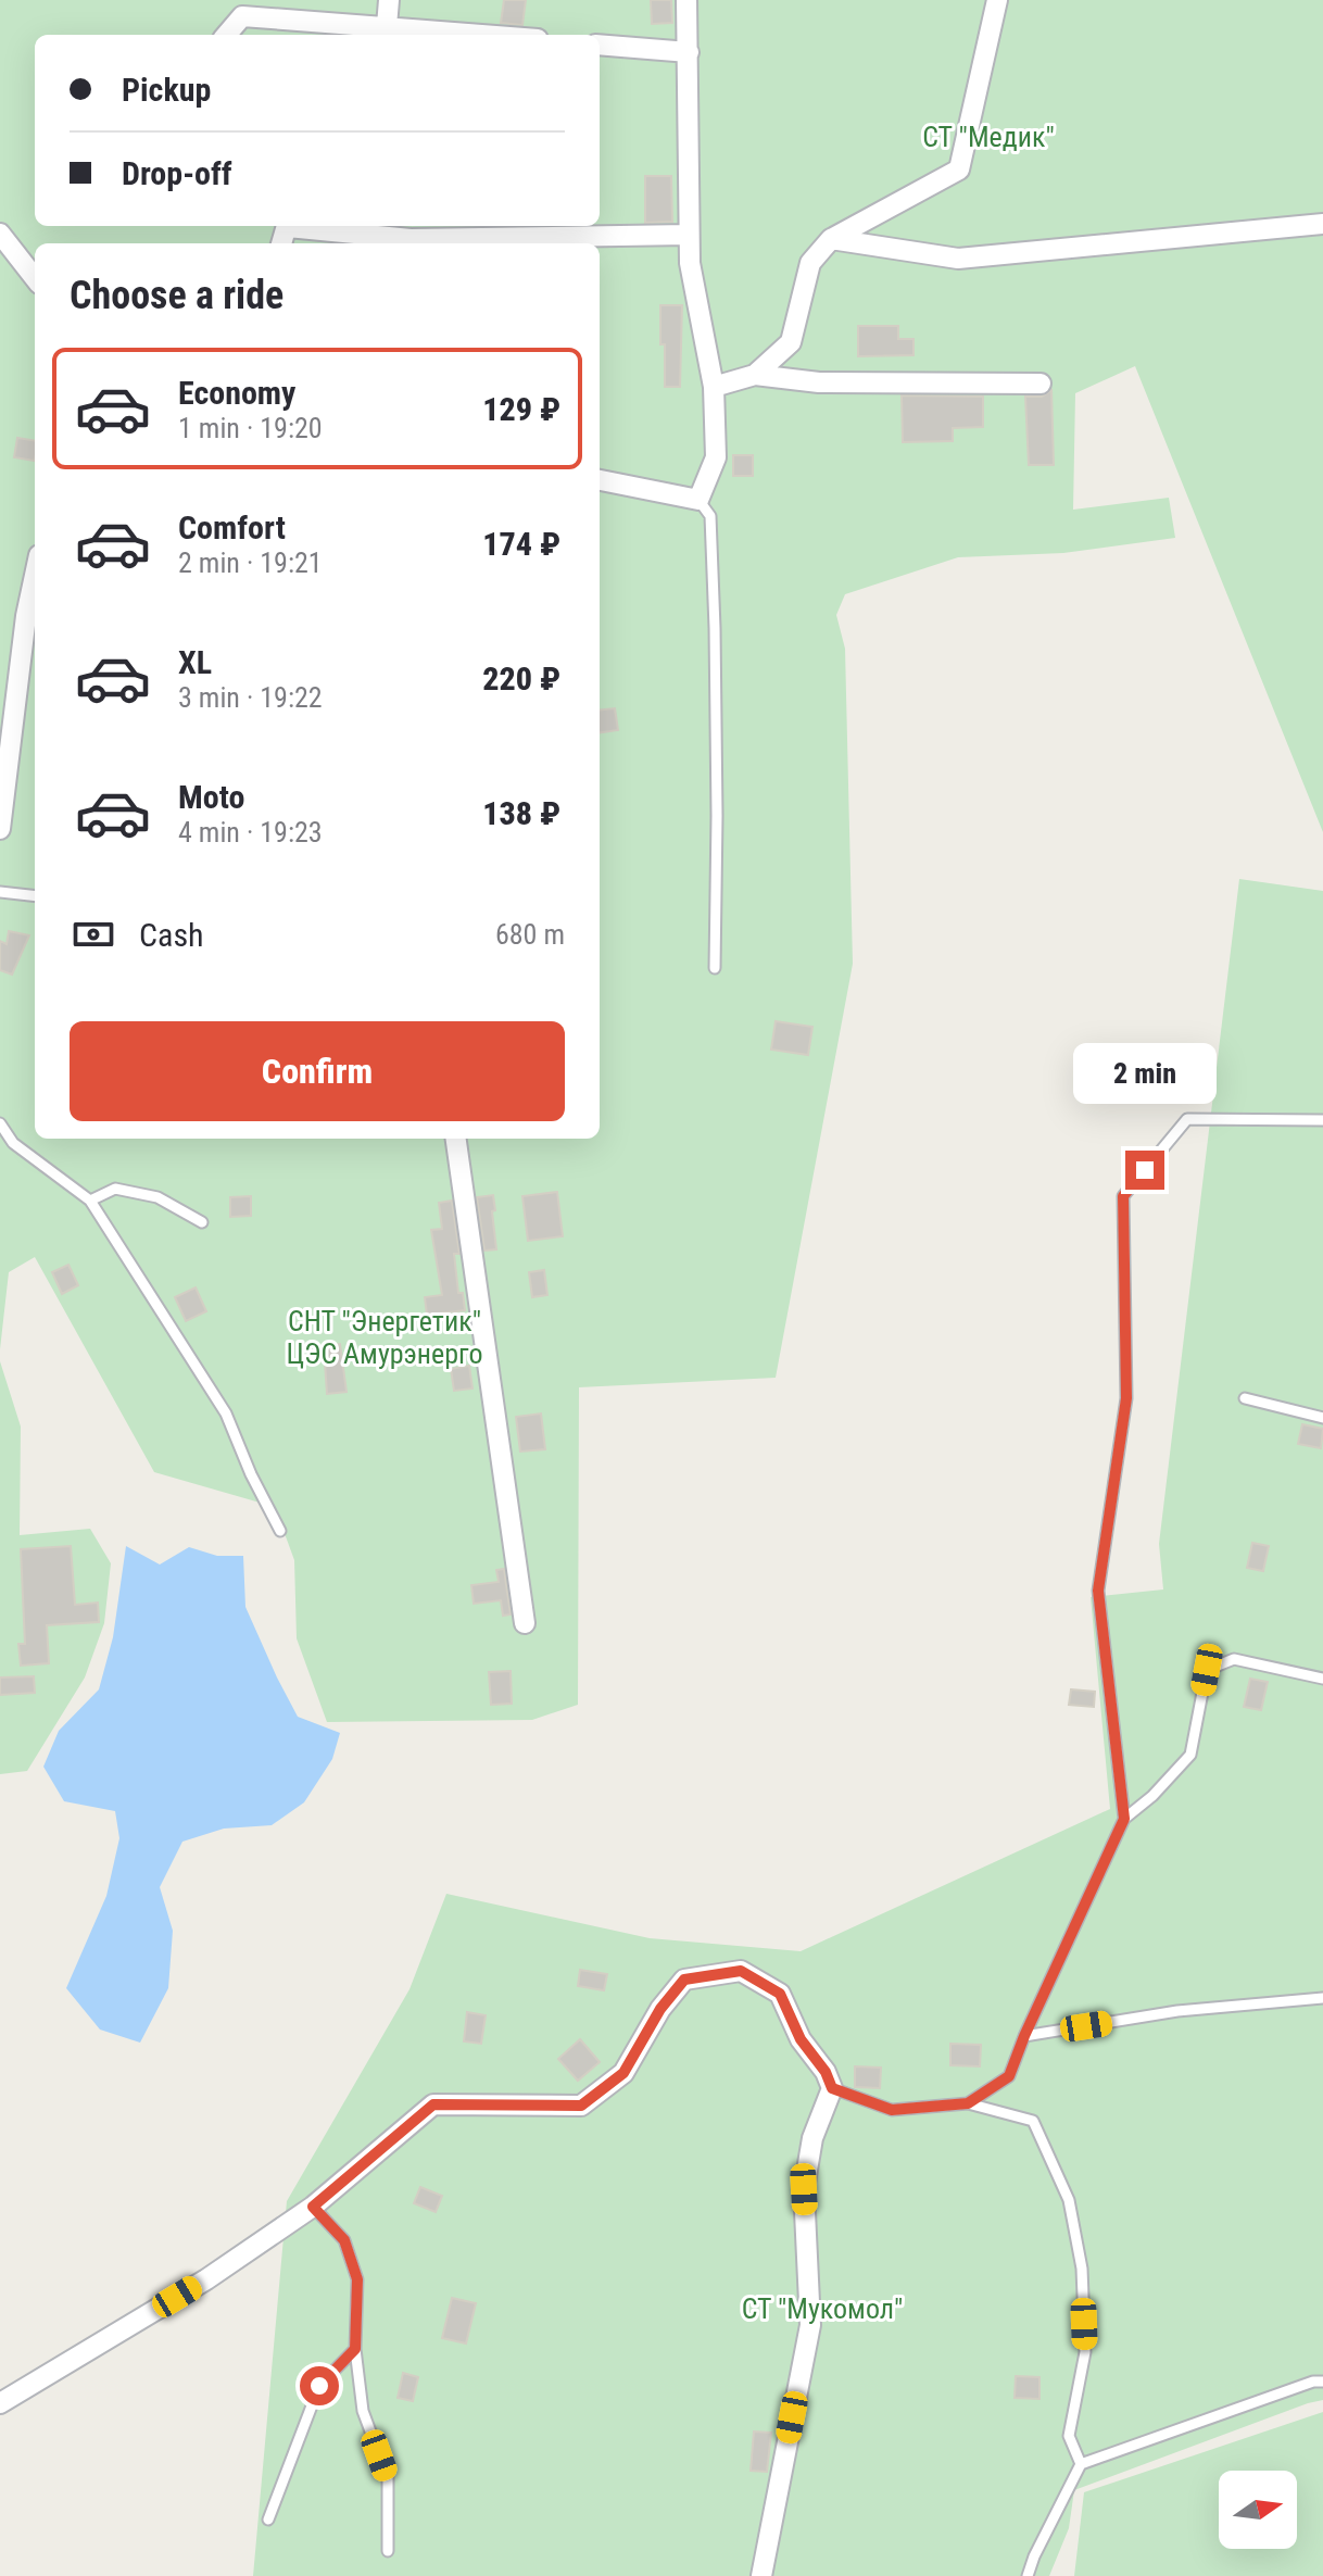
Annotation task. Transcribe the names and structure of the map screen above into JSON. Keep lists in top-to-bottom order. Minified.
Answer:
{"parks":["СТ \"Медик\"","СНТ \"Энергетик\" ЦЭС Амурэнерго","СТ \"Мукомол\""],"north":"right","page":{"banner":["Pickup","Drop-off"],"heading":"Choose a ride","list":[{"name":"Economy","note":"1 min · 19:20","value":"129 ₽"},{"name":"Comfort","note":"2 min · 19:21","value":"174 ₽"},{"name":"XL","note":"3 min · 19:22","value":"220 ₽"},{"name":"Moto","note":"4 min · 19:23","value":"138 ₽"}],"pay":["Cash","680 m"],"buttons":"Confirm","bubble":"2 min"}}
